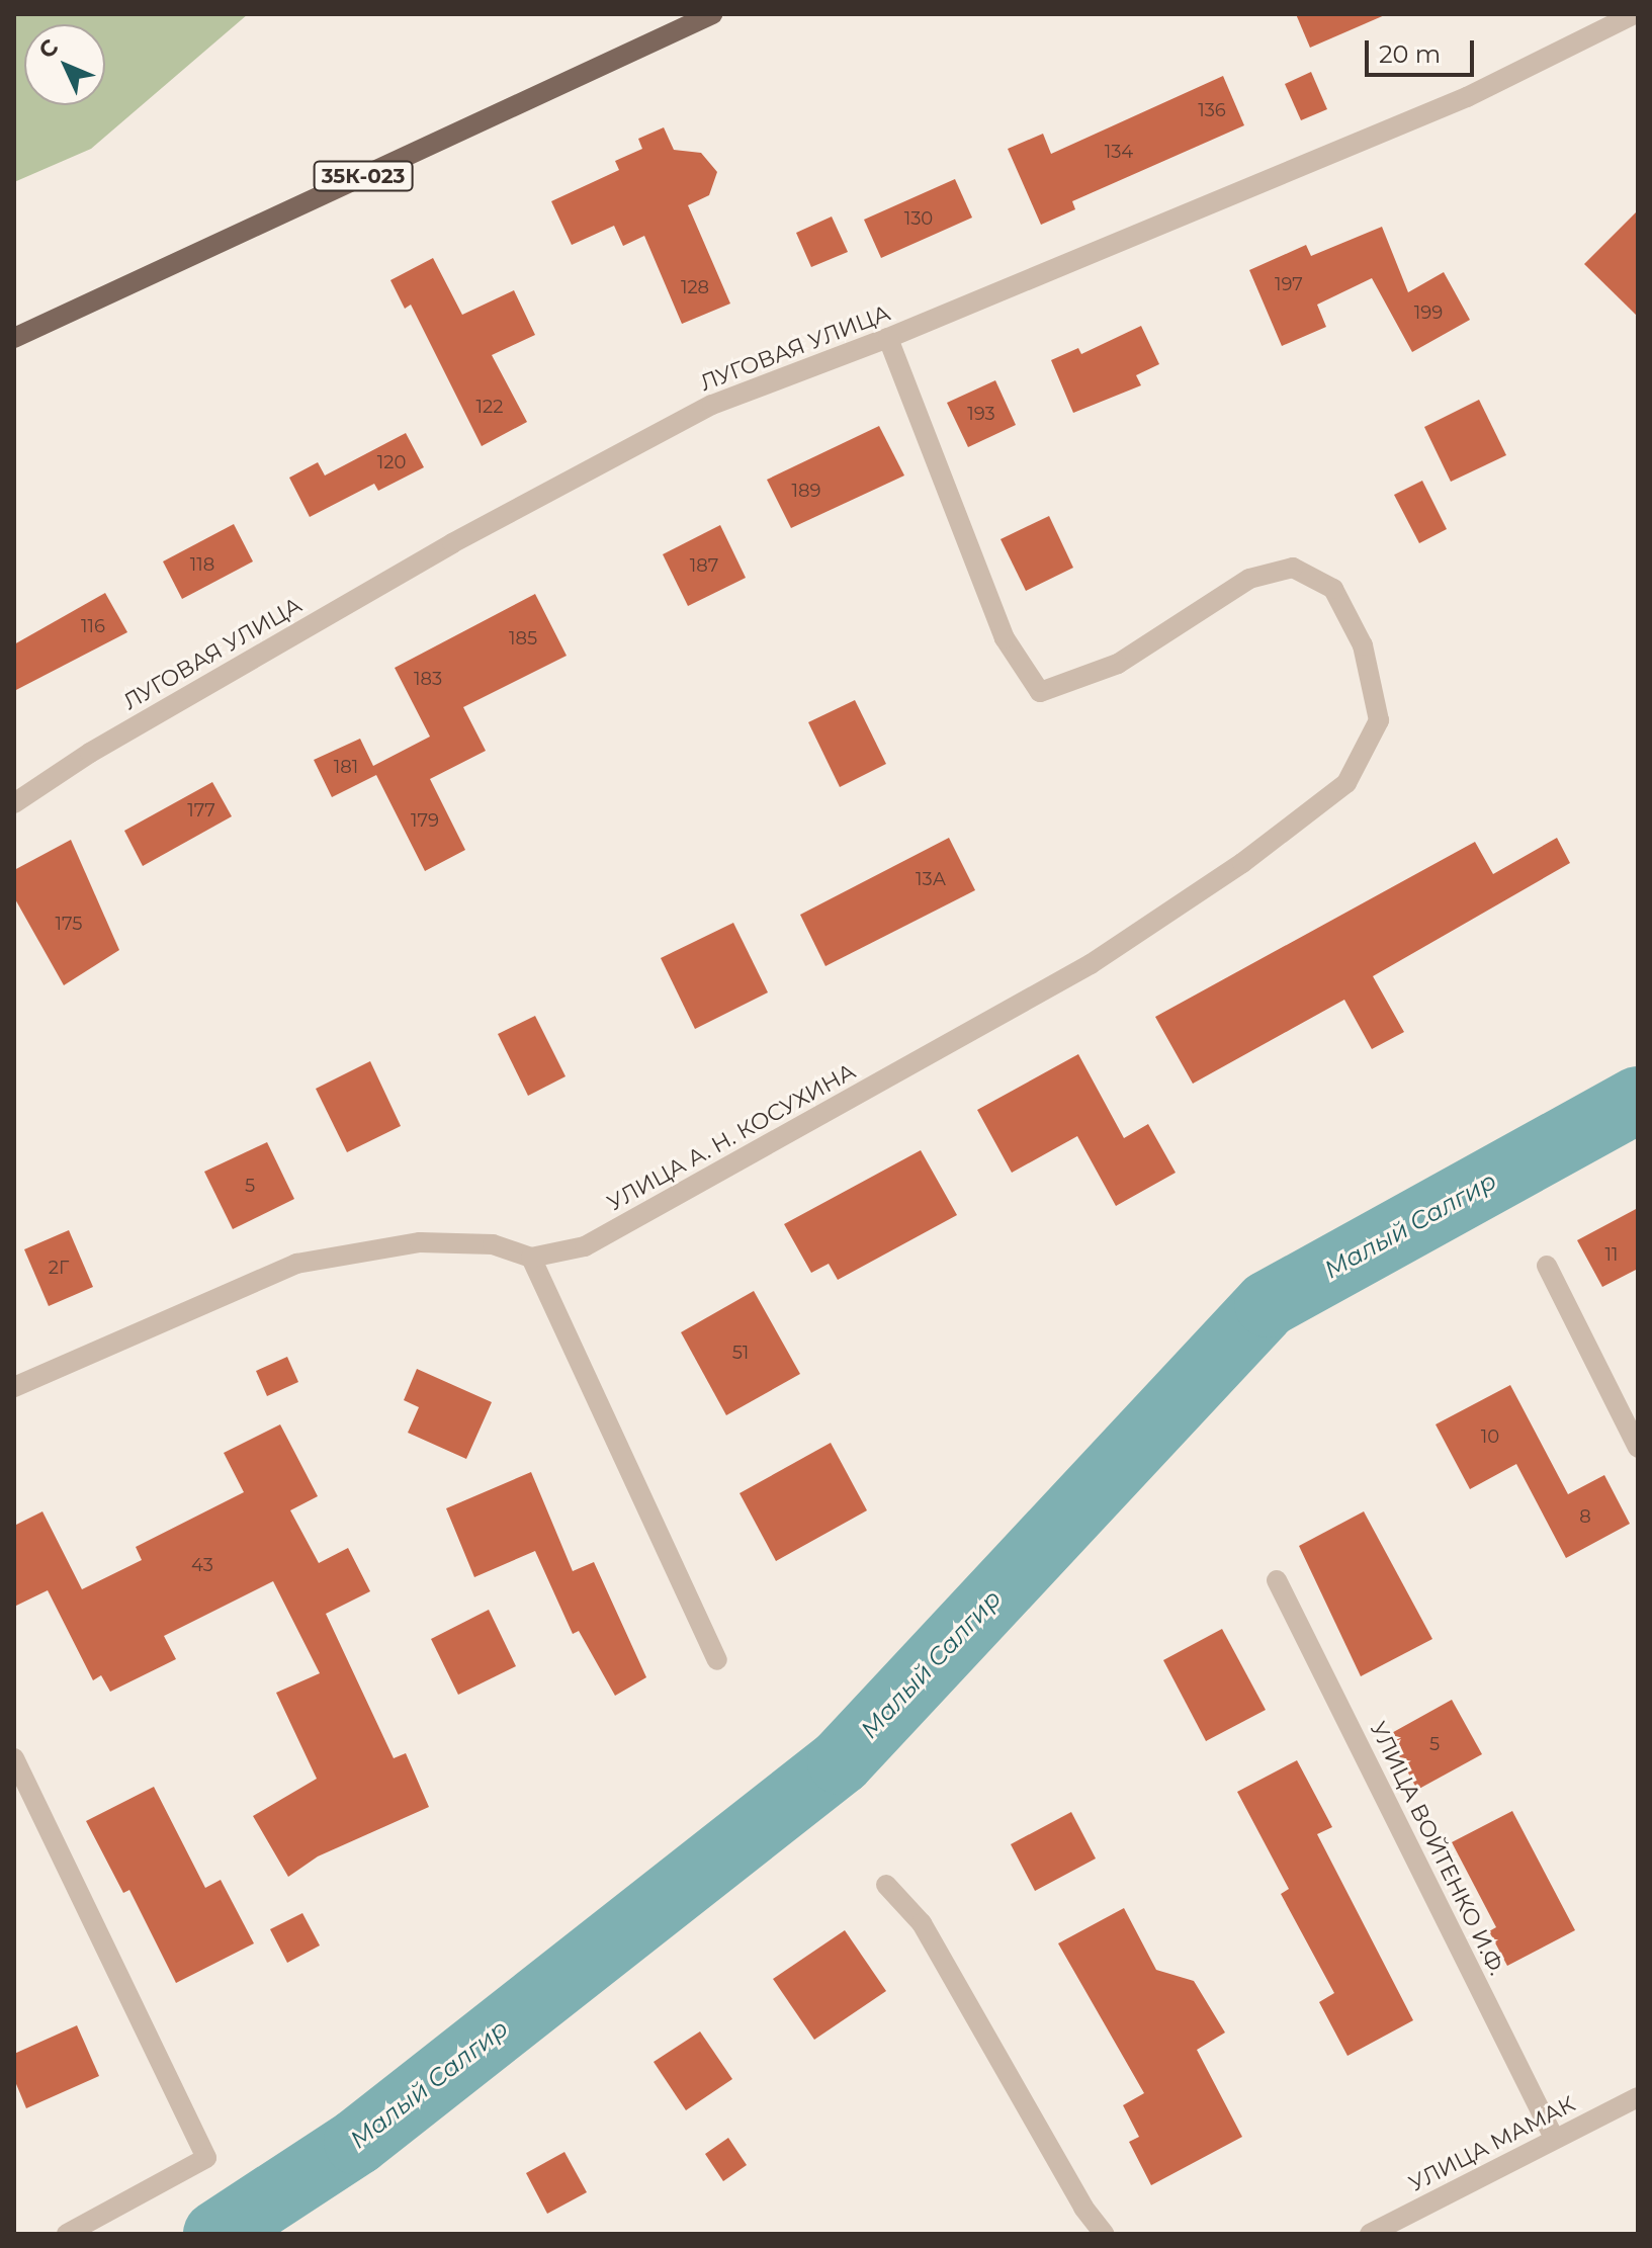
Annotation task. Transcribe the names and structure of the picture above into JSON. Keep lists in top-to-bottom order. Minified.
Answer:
{"streets":{"main road":["35К-023"],"street":["ЛУГОВАЯ УЛИЦА","УЛИЦА А. Н. КОСУХИНА","УЛИЦА ВОЙТЕНКО И.Ф.","УЛИЦА МАМАК"]},"crossings":[["ЛУГОВАЯ УЛИЦА","УЛИЦА А. Н. КОСУХИНА"],["УЛИЦА ВОЙТЕНКО И.Ф.","УЛИЦА МАМАК"]],"water":["Малый Салгир"],"house_numbers":["136","134","130","197","128","199","122","193","120","189","118","187","116","185","183","181","177","179","13А","175","5","11","2Г","51","10","8","43","5"],"scale_bar":"20 m","north":"top left"}
